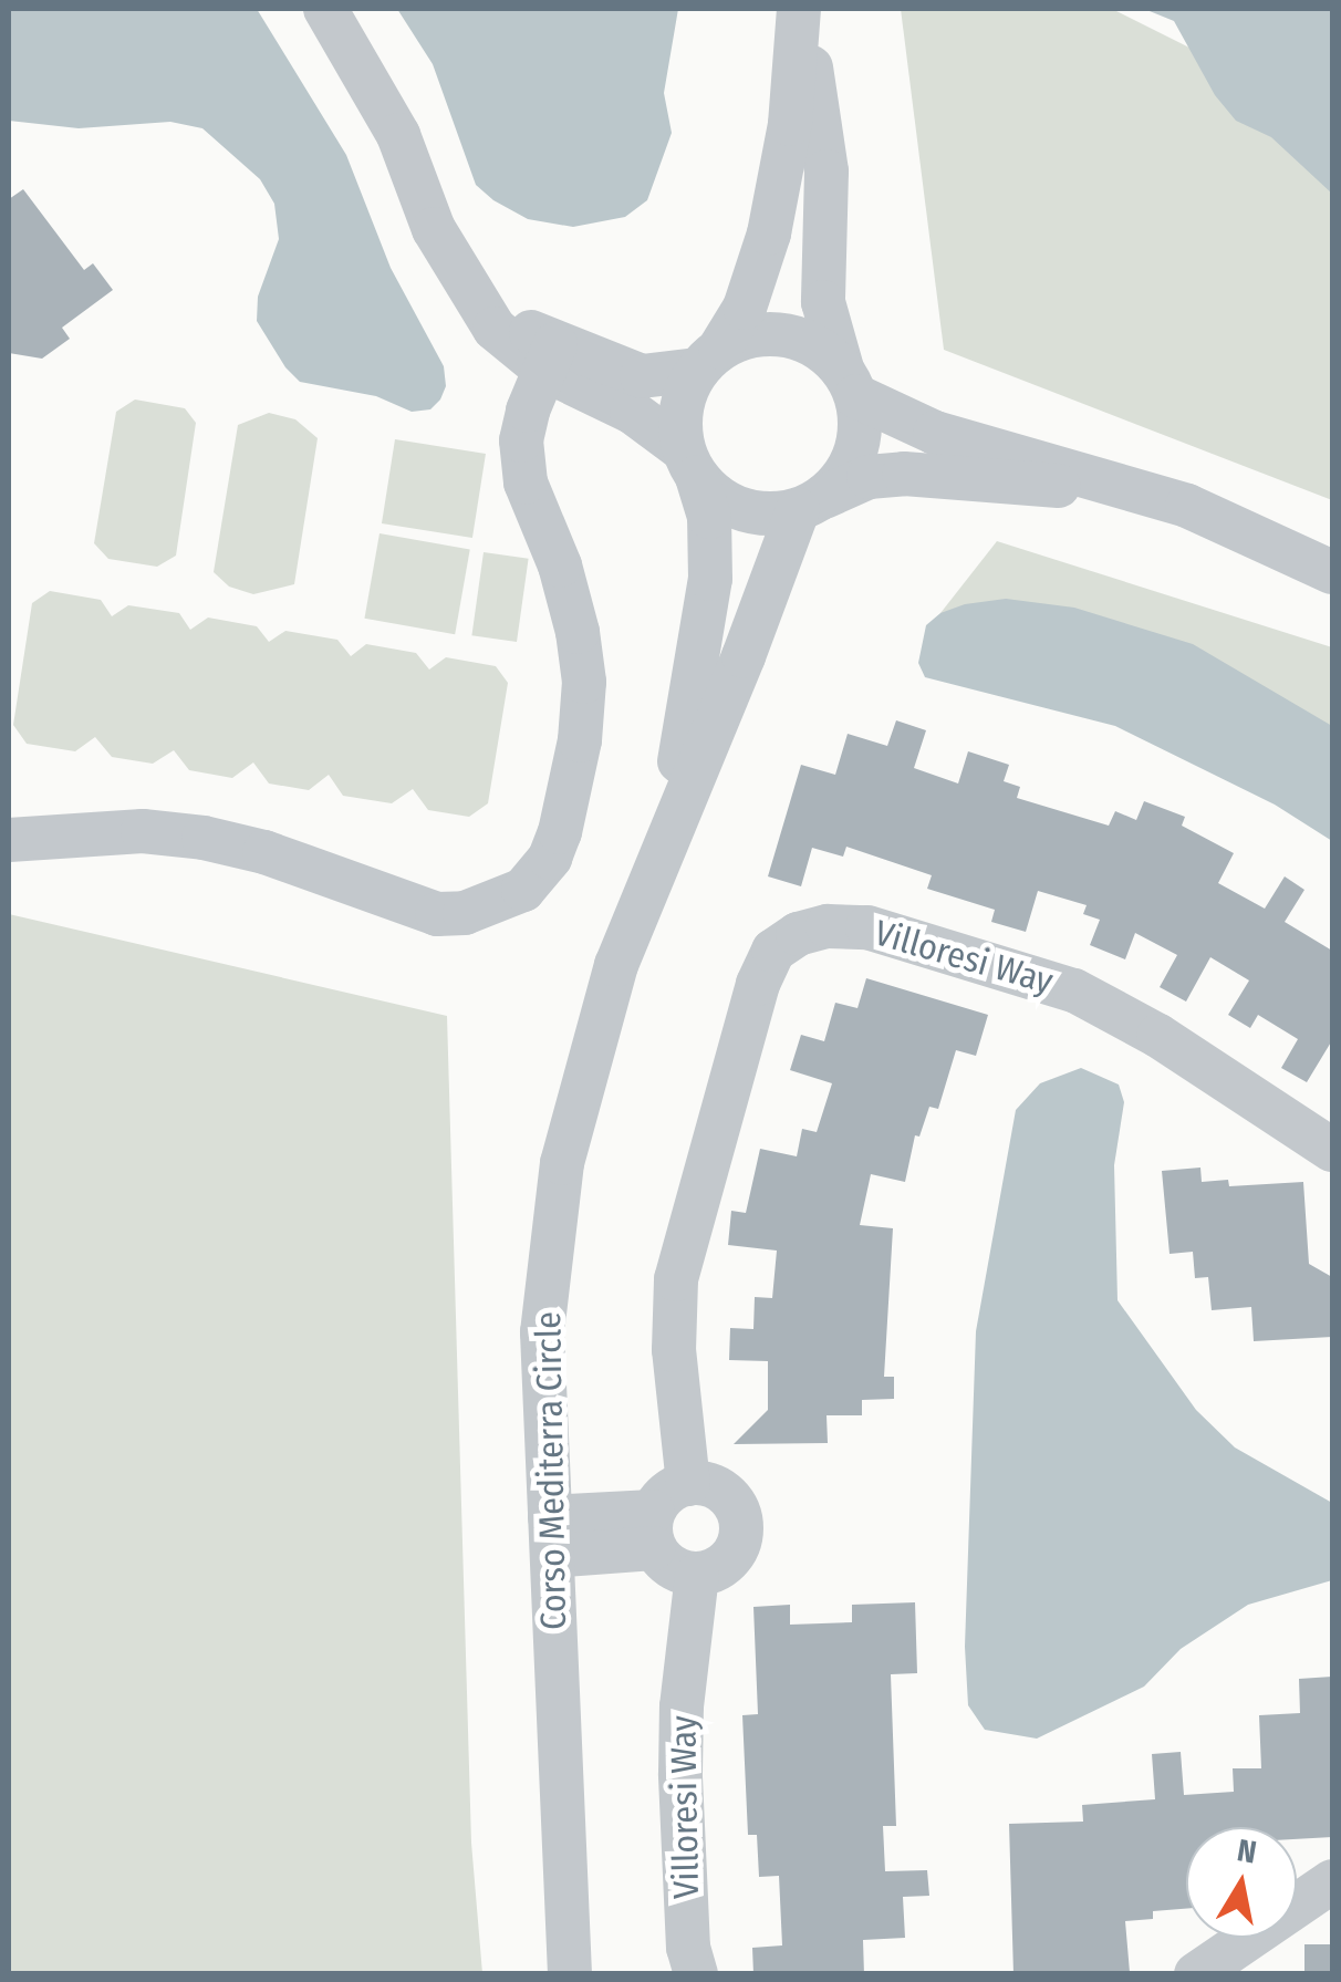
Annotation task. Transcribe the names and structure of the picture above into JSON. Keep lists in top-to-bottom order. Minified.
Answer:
{"streets":{"street":["Villoresi Way","Corso Mediterra Circle"]},"north":"top"}
